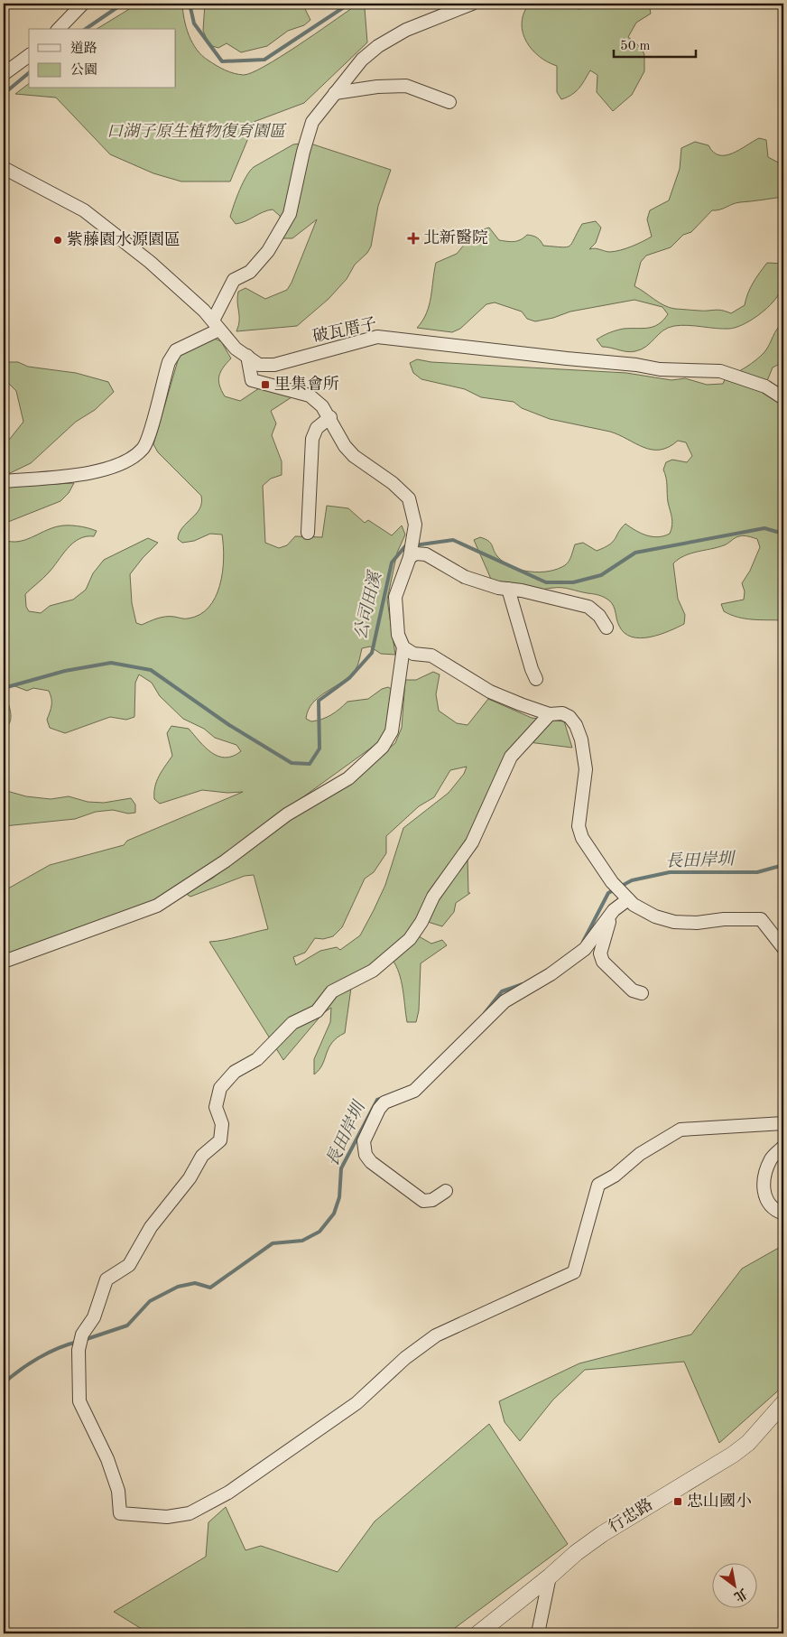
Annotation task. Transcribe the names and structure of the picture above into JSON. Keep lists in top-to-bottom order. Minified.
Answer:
{"streets":{"street":["破瓦厝子","行忠路"]},"water":["公司田溪","長田岸圳"],"parks":["口湖子原生植物復育園區"],"places":{"health":["北新醫院"],"other":["紫藤園水源園區"],"transit":["里集會所","忠山國小"]},"legend":["道路","公園"],"scale_bar":"50 m","north":"bottom right"}
